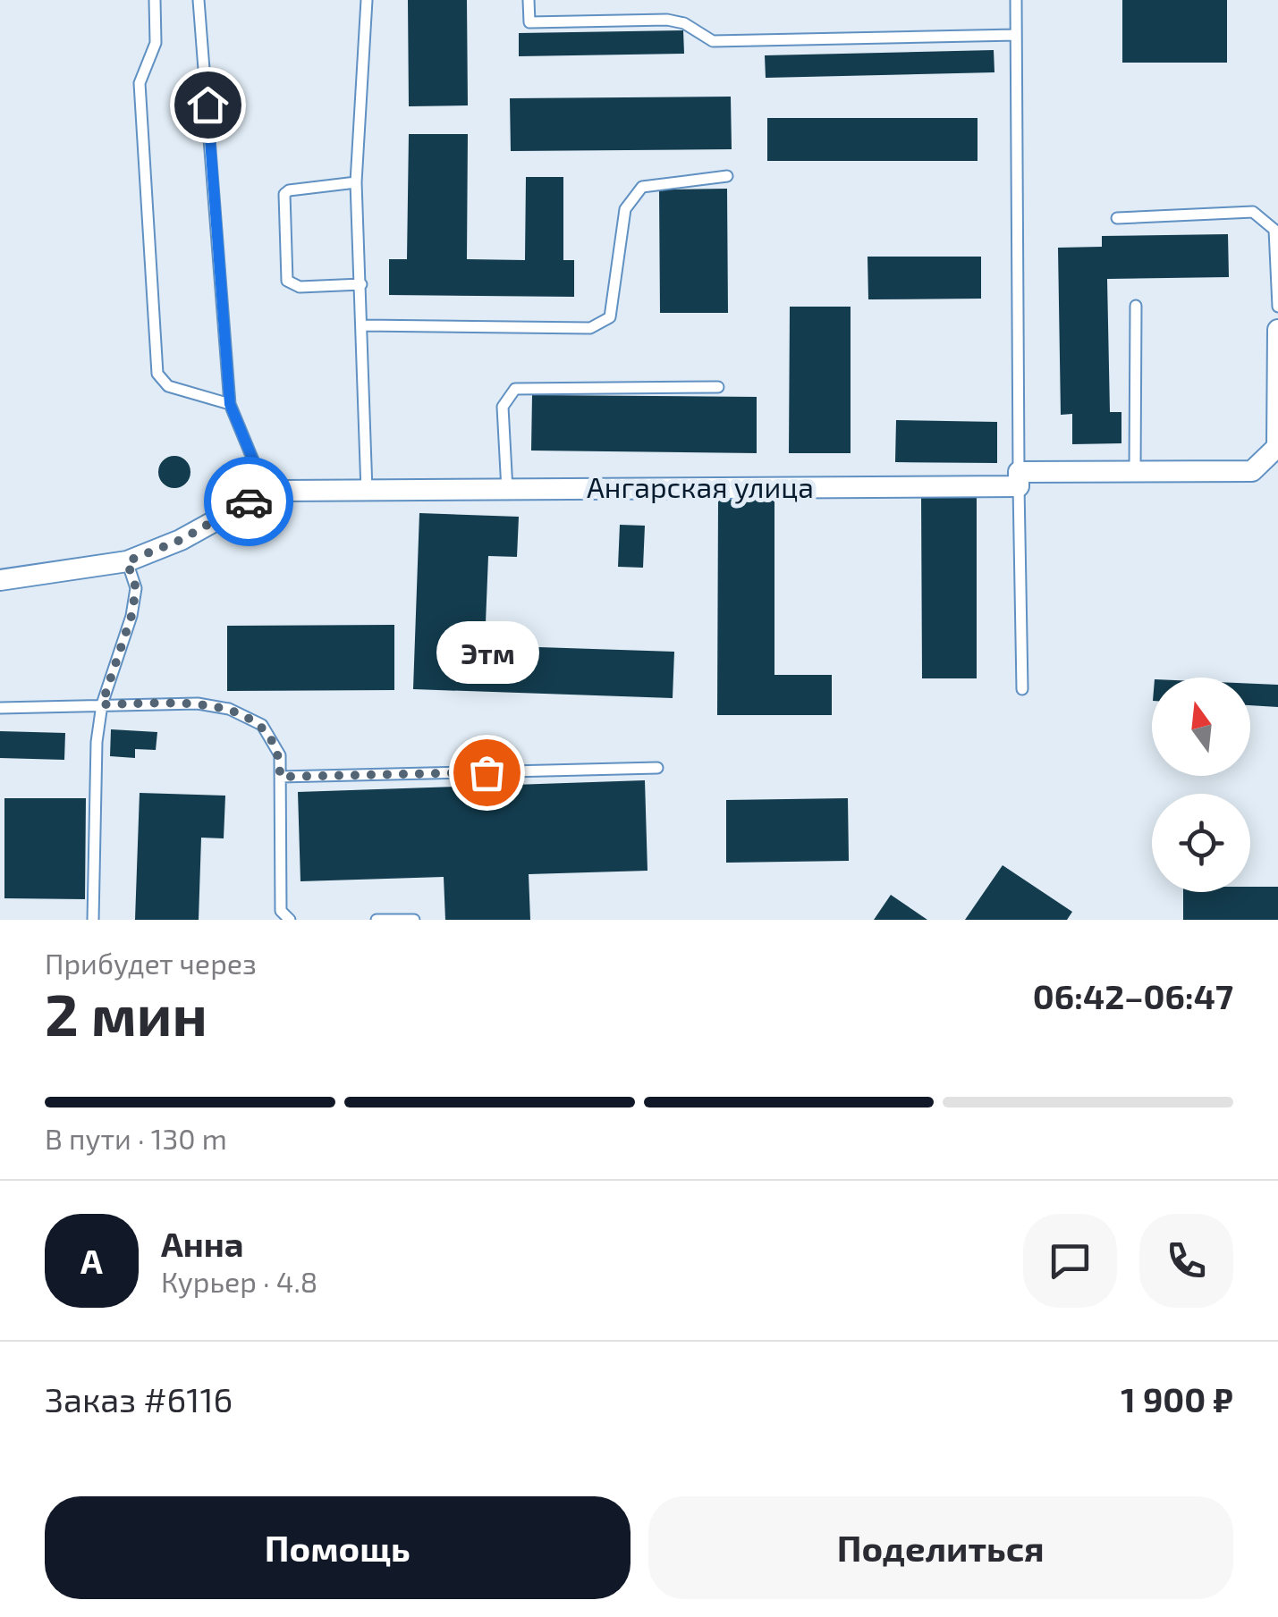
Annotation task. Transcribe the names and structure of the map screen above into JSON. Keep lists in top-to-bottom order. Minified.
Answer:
{"streets":{"street":["Ангарская улица"]},"places":["Этм"],"north":"top","page":{"bubble":"Этм","heading":["2 мин","Прибудет через","06:42–06:47"],"panel":["Анна","Курьер · 4.8","Заказ #6116","1 900 ₽"],"bar":"В пути · 130 m","round":"А","buttons":["Помощь","Поделиться"]}}
